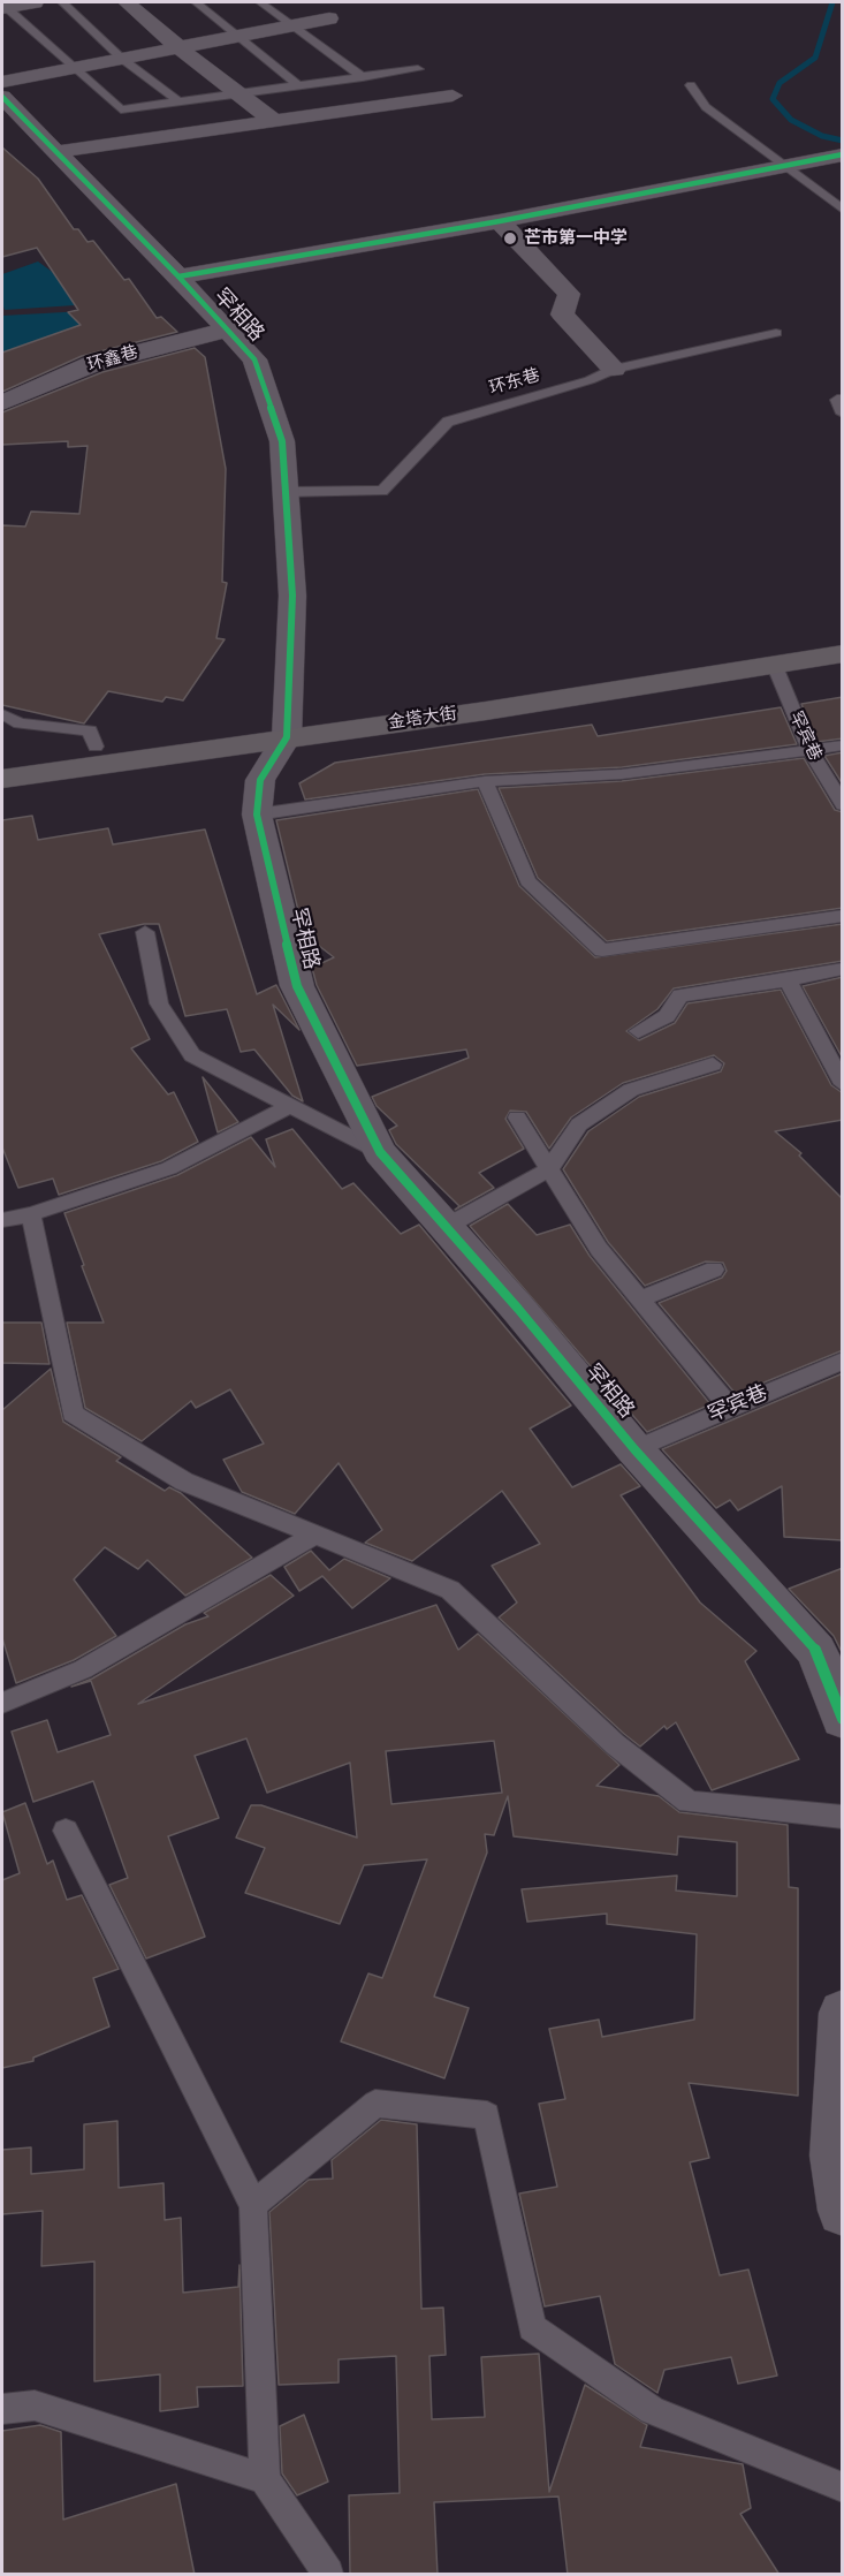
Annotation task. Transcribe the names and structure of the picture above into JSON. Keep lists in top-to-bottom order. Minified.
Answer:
{"streets":{"main road":["金塔大街"],"street":["罕相路","环鑫巷"],"lane":["环东巷","罕宾巷"]},"crossings":[["罕相路","环鑫巷"],["罕相路","环东巷"],["罕相路","金塔大街"],["罕相路","罕宾巷"],["金塔大街","罕宾巷"]],"places":["芒市第一中学"]}
